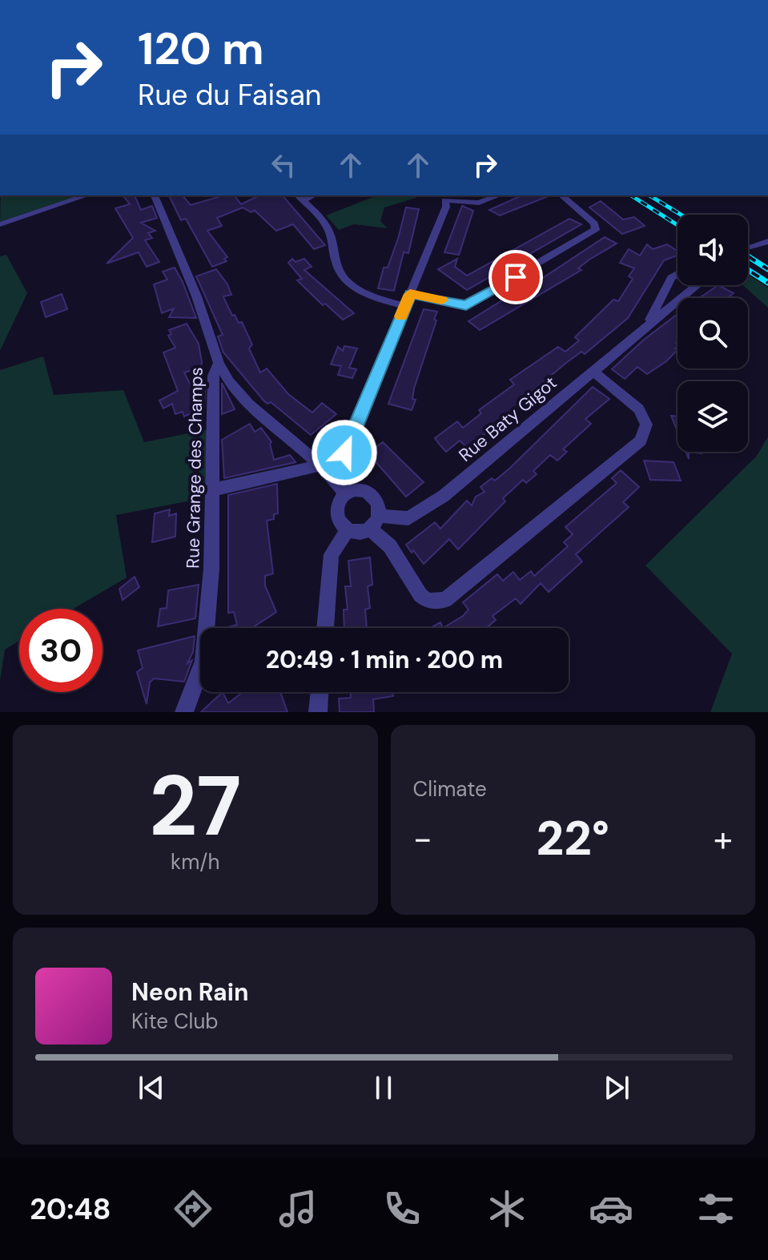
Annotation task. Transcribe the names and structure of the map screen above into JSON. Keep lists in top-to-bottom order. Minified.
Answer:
{"streets":{"street":["Rue Baty Gigot","Rue Grange des Champs"]},"page":{"turn":["120 m","Rue du Faisan"],"limit":"30","trip":"20:49 · 1 min · 200 m","tile":[["27","km/h"],"Climate"],"heat":["−","22°","+"],"song":["Neon Rain","Kite Club"],"tabs":"20:48"}}
